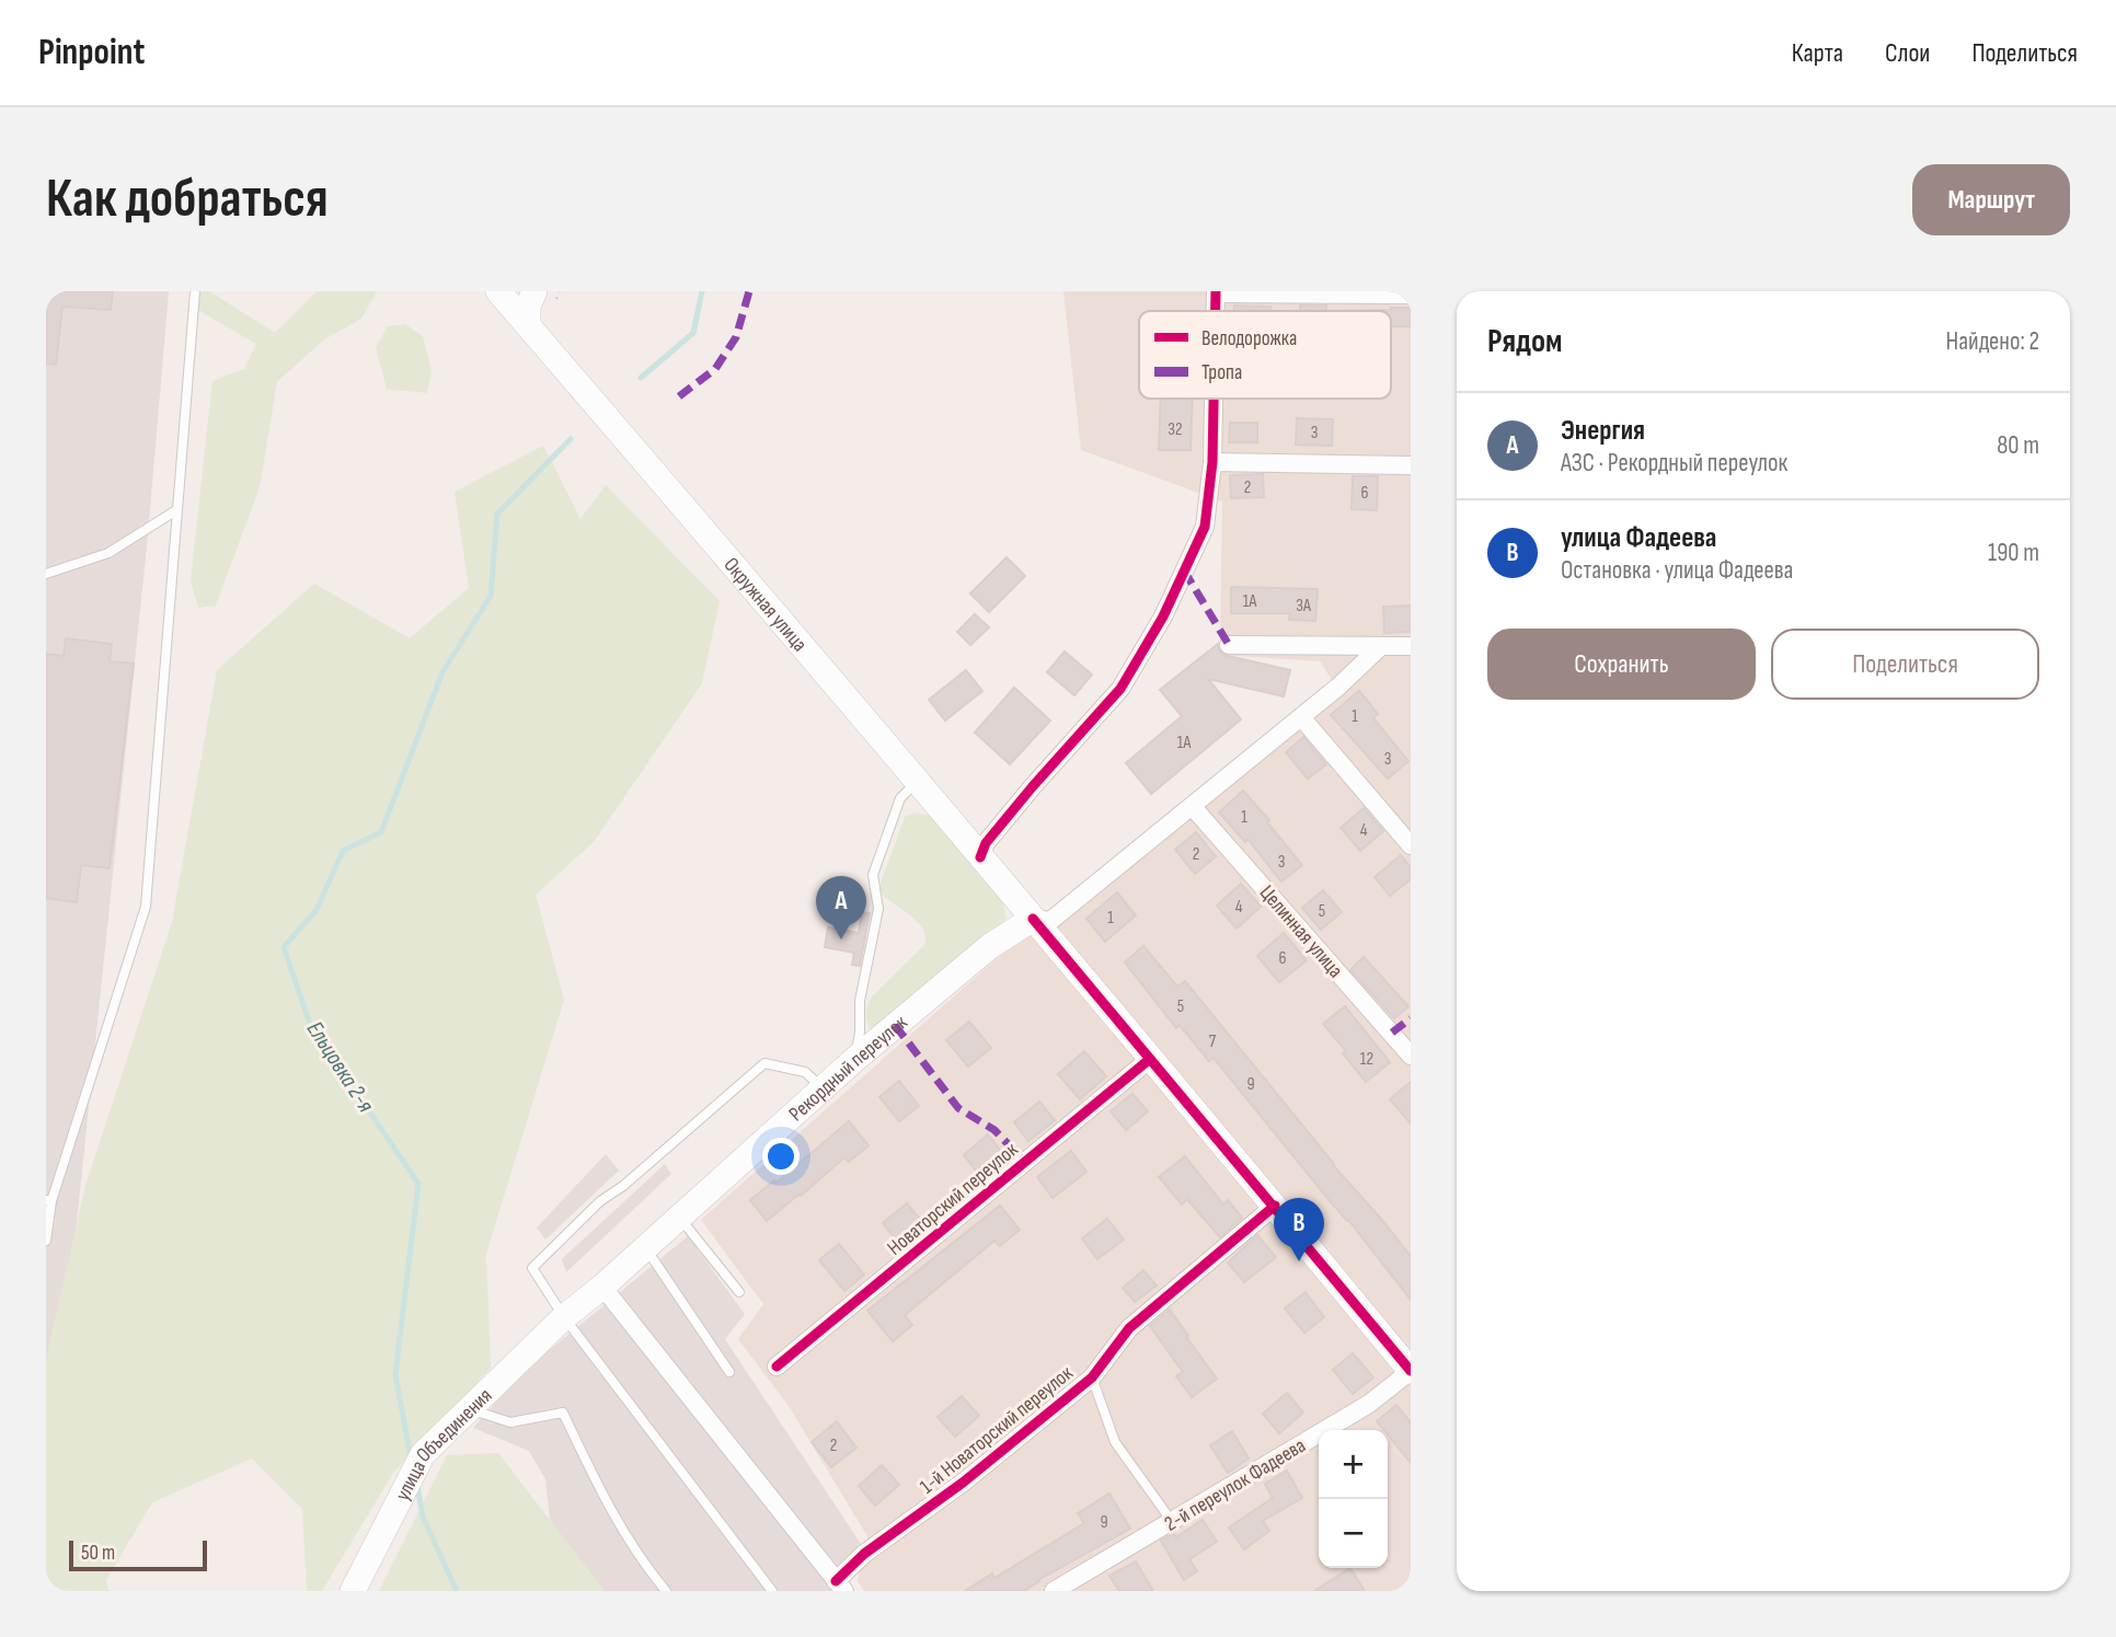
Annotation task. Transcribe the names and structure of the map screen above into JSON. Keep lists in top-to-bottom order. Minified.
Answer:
{"streets":{"main road":["Окружная улица","Рекордный переулок","улица Объединения"],"street":["Целинная улица","Новаторский переулок","1-й Новаторский переулок","2-й переулок Фадеева"]},"crossings":[["Окружная улица","Рекордный переулок"],["Окружная улица","Новаторский переулок"],["Окружная улица","1-й Новаторский переулок"],["Окружная улица","2-й переулок Фадеева"],["Рекордный переулок","улица Объединения"]],"water":["Ельцовка 2-я"],"house_numbers":["32","3","2","6","1А","3А","1","1А","3","1","4","2","3","4","5","1","6","5","7","12","9","2","9"],"legend":["Велодорожка","Тропа"],"scale_bar":"50 m","page":{"header":"Pinpoint","nav":["Карта","Слои","Поделиться"],"buttons":["Маршрут",["Сохранить","Поделиться"]],"title":"Как добраться","heading":["Рядом","Найдено: 2"],"list":[{"mark":"A","name":"Энергия","note":"АЗС · Рекордный переулок","value":"80 m"},{"mark":"B","name":"улица Фадеева","note":"Остановка · улица Фадеева","value":"190 m"}],"pins":["A","B"],"map_buttons":["+","−"],"scale":"50 m"}}
